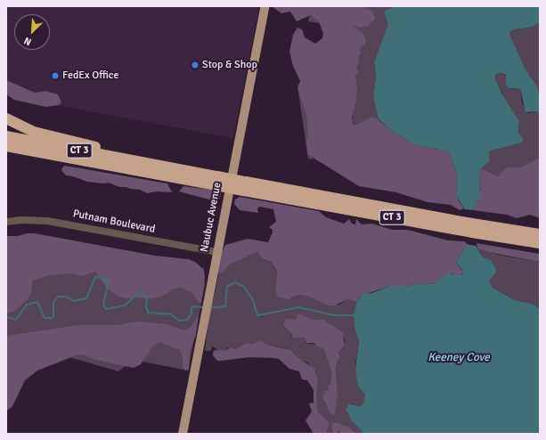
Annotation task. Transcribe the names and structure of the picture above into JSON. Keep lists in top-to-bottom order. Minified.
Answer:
{"streets":{"highway":["CT 3"],"main road":["Naubuc Avenue"],"street":["Putnam Boulevard"]},"crossings":[["Naubuc Avenue","Putnam Boulevard"]],"water":["Keeney Cove"],"places":["Stop & Shop","FedEx Office"],"north":"bottom left"}
